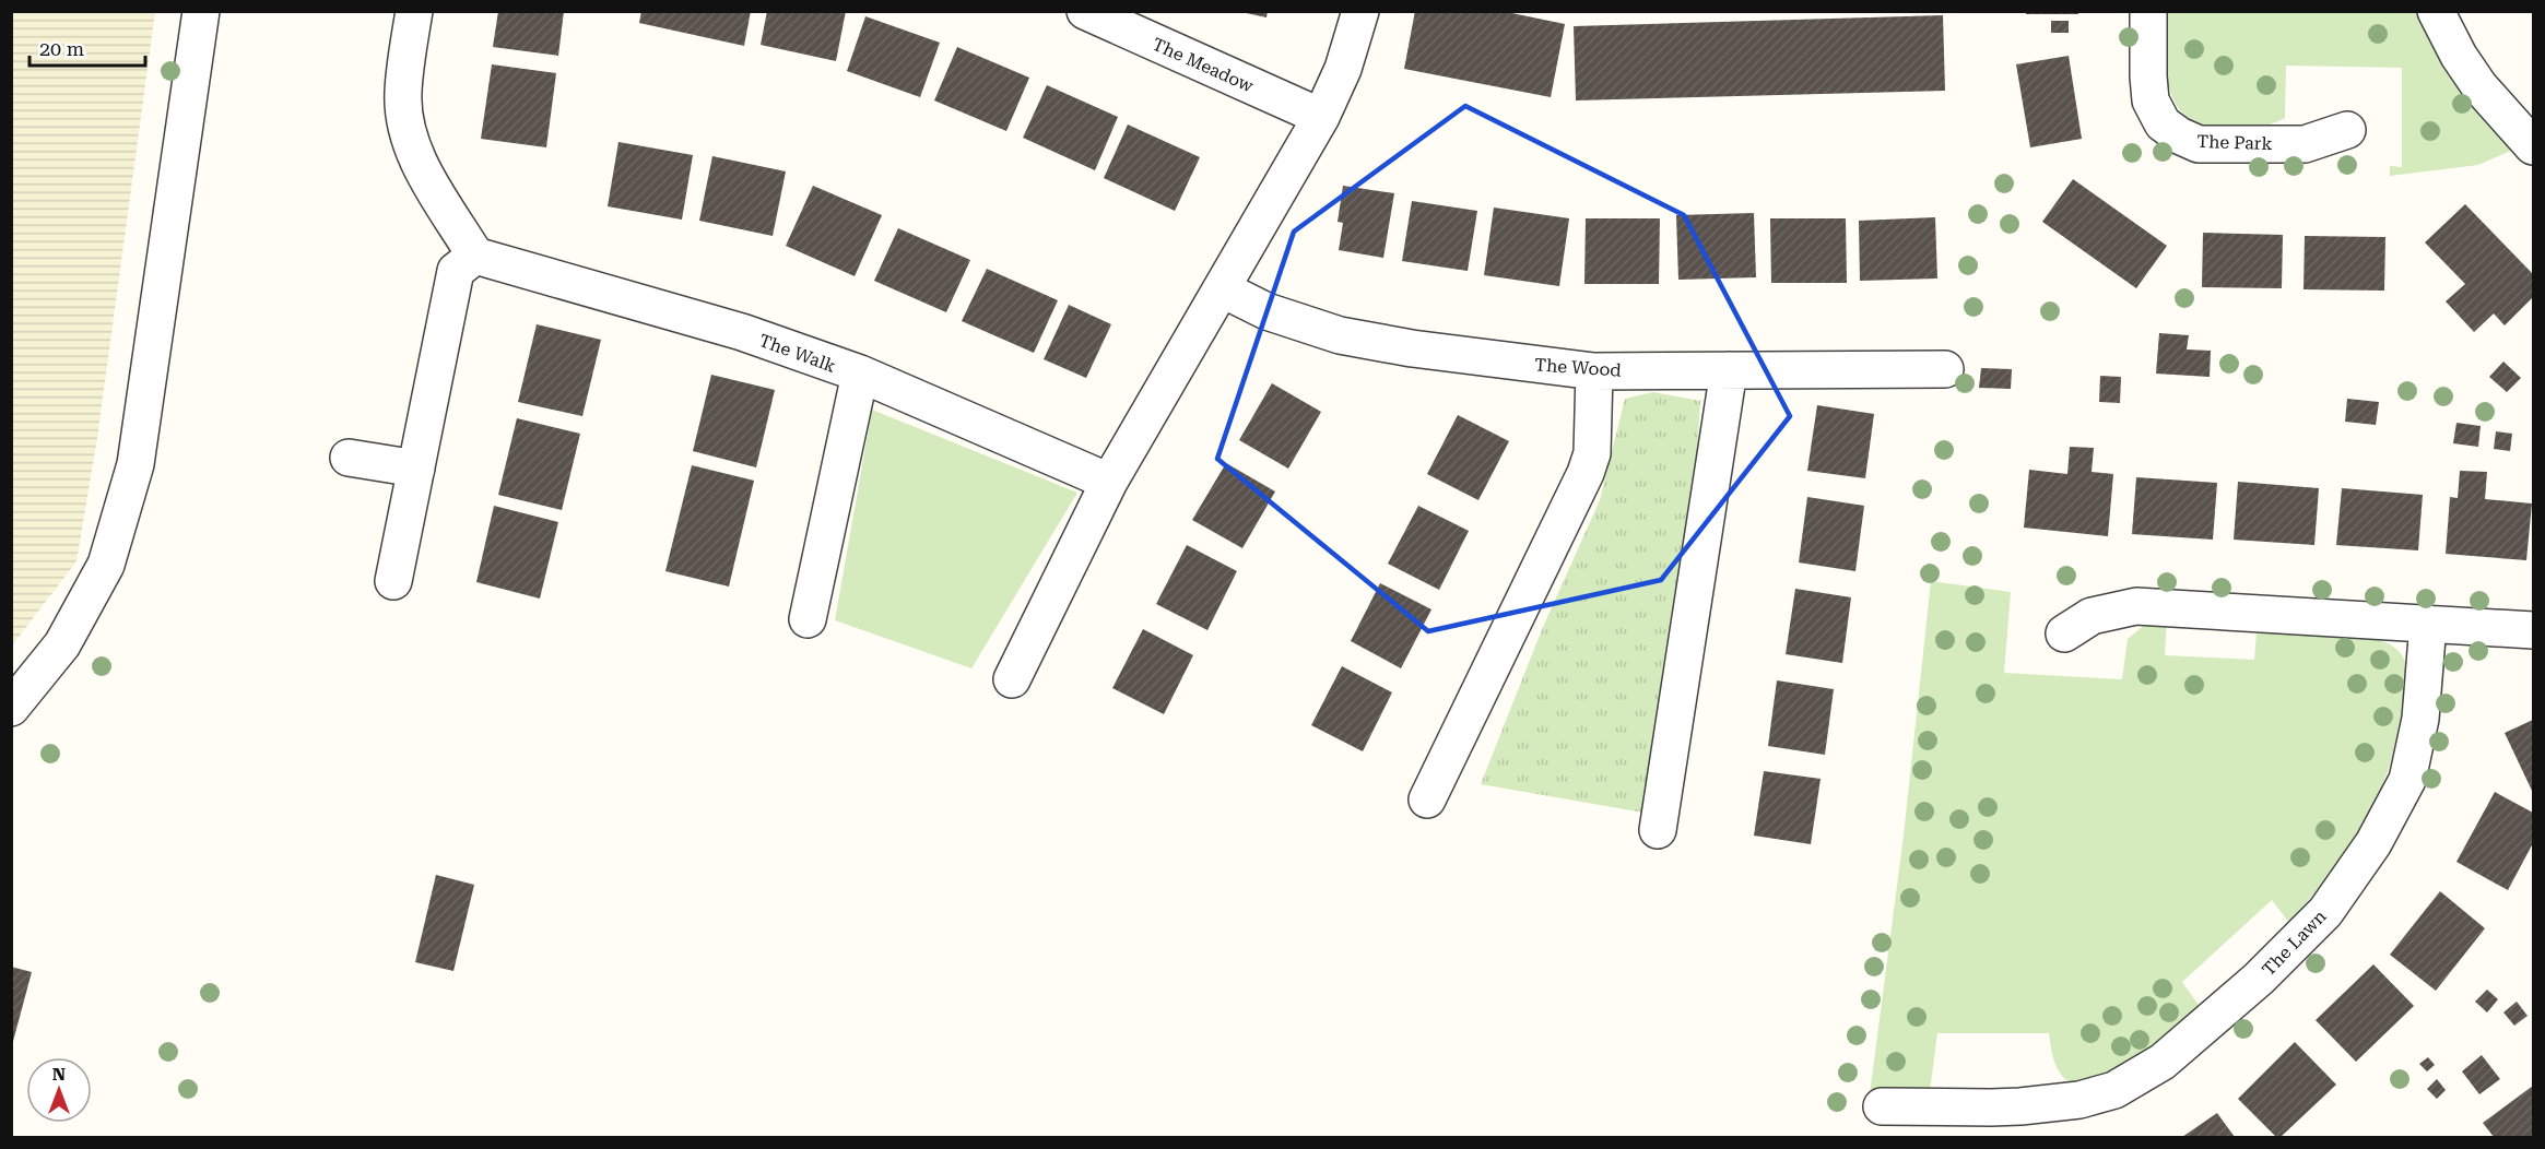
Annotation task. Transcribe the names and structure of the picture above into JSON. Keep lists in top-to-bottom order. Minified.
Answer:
{"streets":{"street":["The Meadow","The Park","The Walk","The Wood","The Lawn"]},"scale_bar":"20 m","north":"top"}
